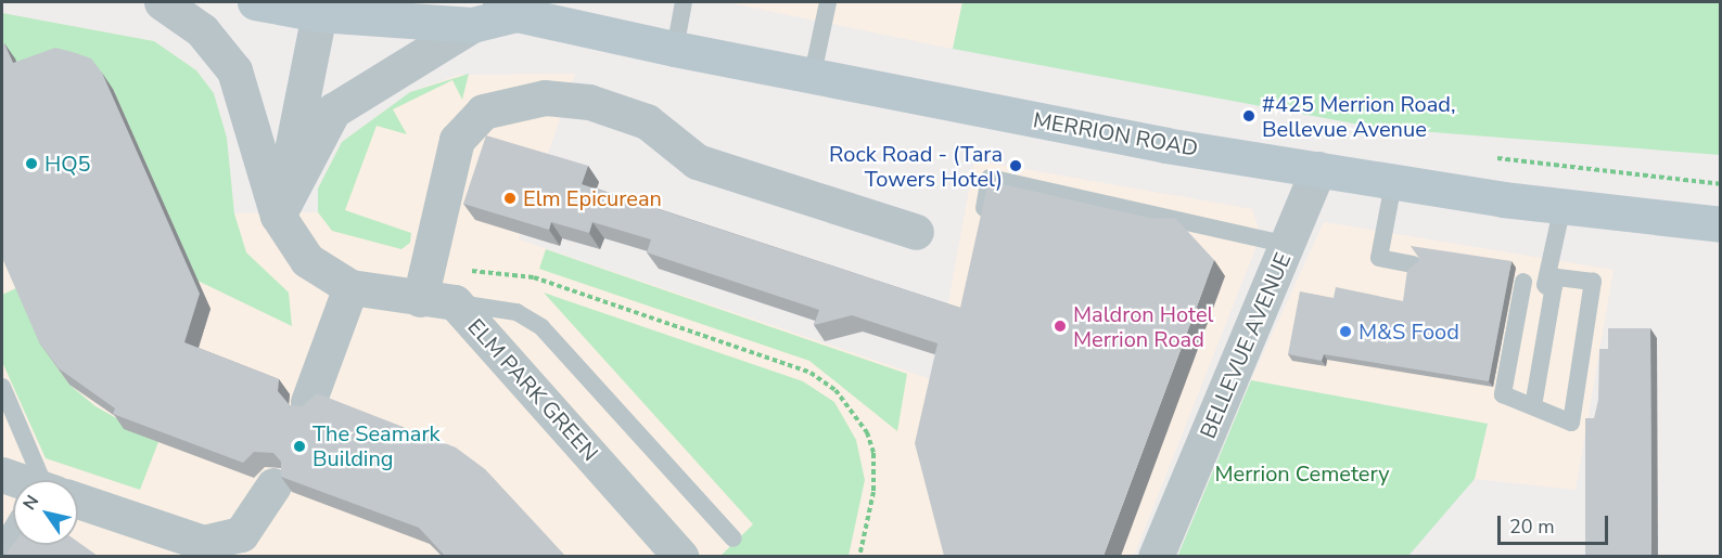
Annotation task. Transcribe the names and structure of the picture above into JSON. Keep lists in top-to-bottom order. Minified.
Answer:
{"streets":{"main road":["MERRION ROAD"],"street":["BELLEVUE AVENUE","ELM PARK GREEN"]},"crossings":[["MERRION ROAD","BELLEVUE AVENUE"]],"parks":["Merrion Cemetery"],"places":["#425 Merrion Road, Bellevue Avenue","HQ5","Rock Road - (Tara Towers Hotel)","Elm Epicurean","Maldron Hotel Merrion Road","M&S Food","The Seamark Building"],"scale_bar":"20 m","north":"top left"}
